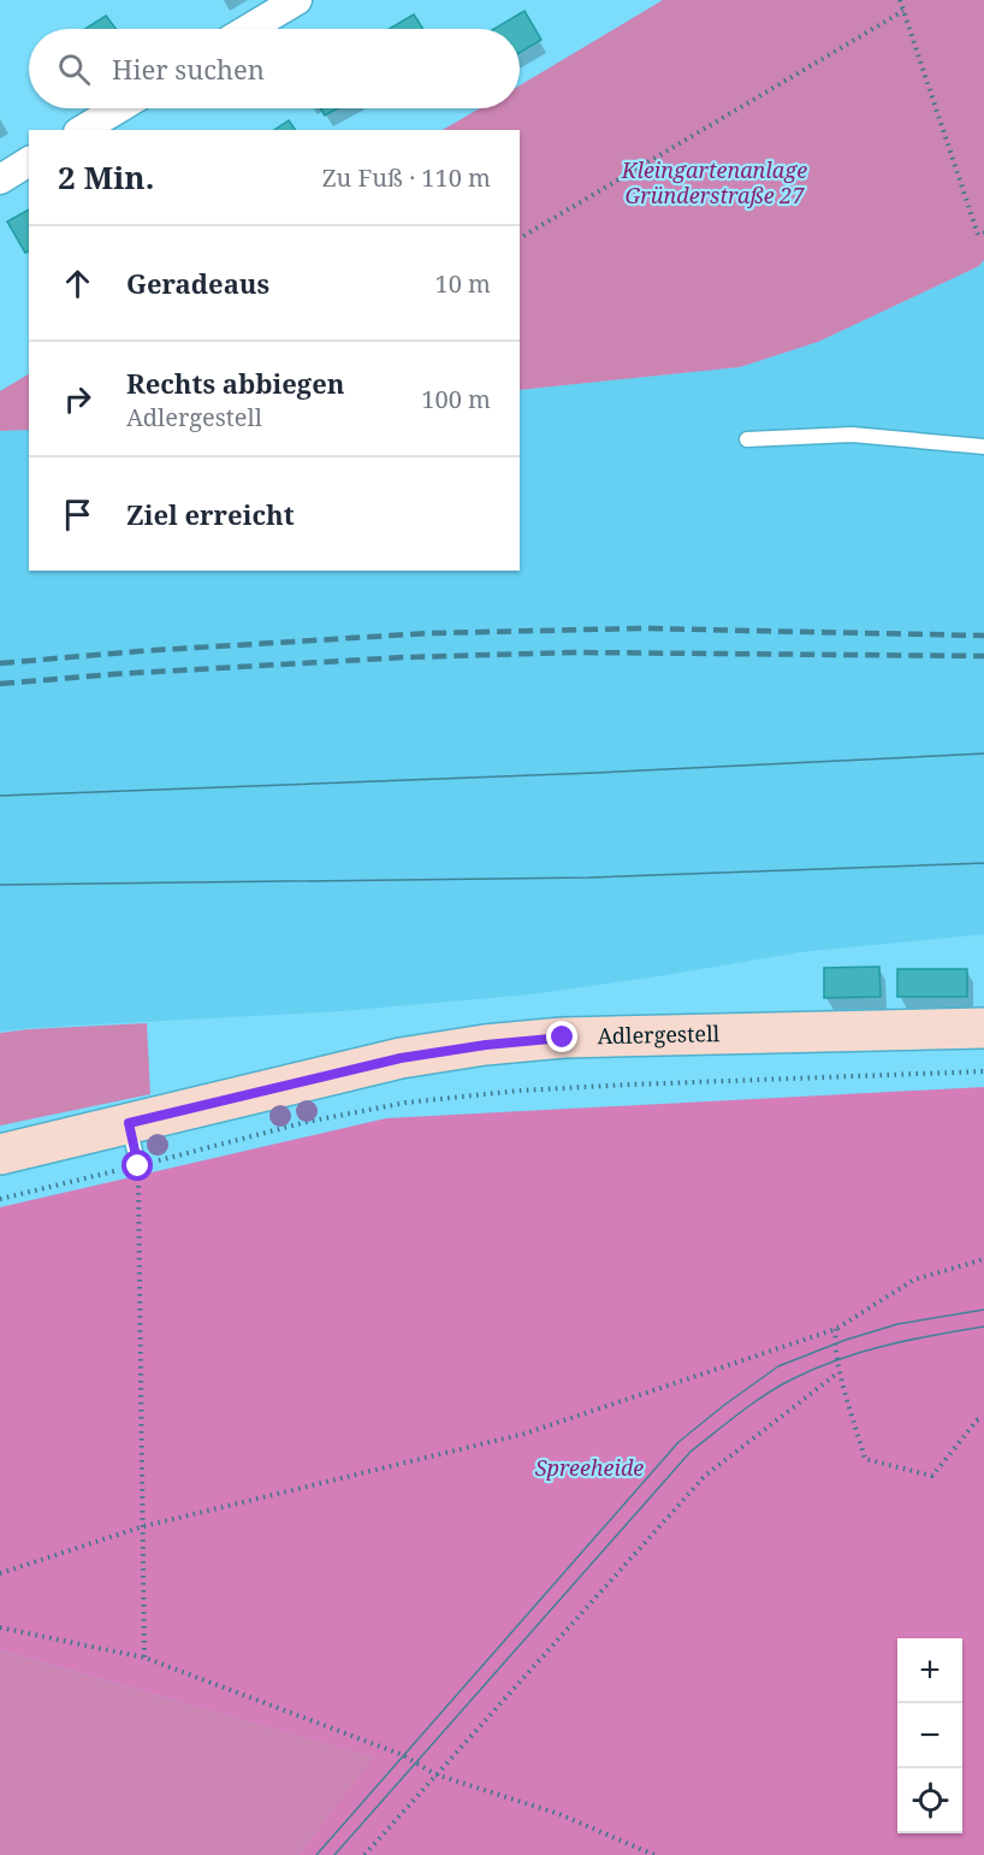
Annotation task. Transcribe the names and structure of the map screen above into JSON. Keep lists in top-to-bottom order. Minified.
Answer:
{"streets":{"main road":["Adlergestell"]},"parks":["Kleingartenanlage Gründerstraße 27","Spreeheide"],"page":{"search":"Hier suchen","heading":["2 Min.","Zu Fuß · 110 m"],"list":[["Geradeaus","10 m"],["Rechts abbiegen","Adlergestell","100 m"],"Ziel erreicht"],"map_buttons":["+","−"]}}
